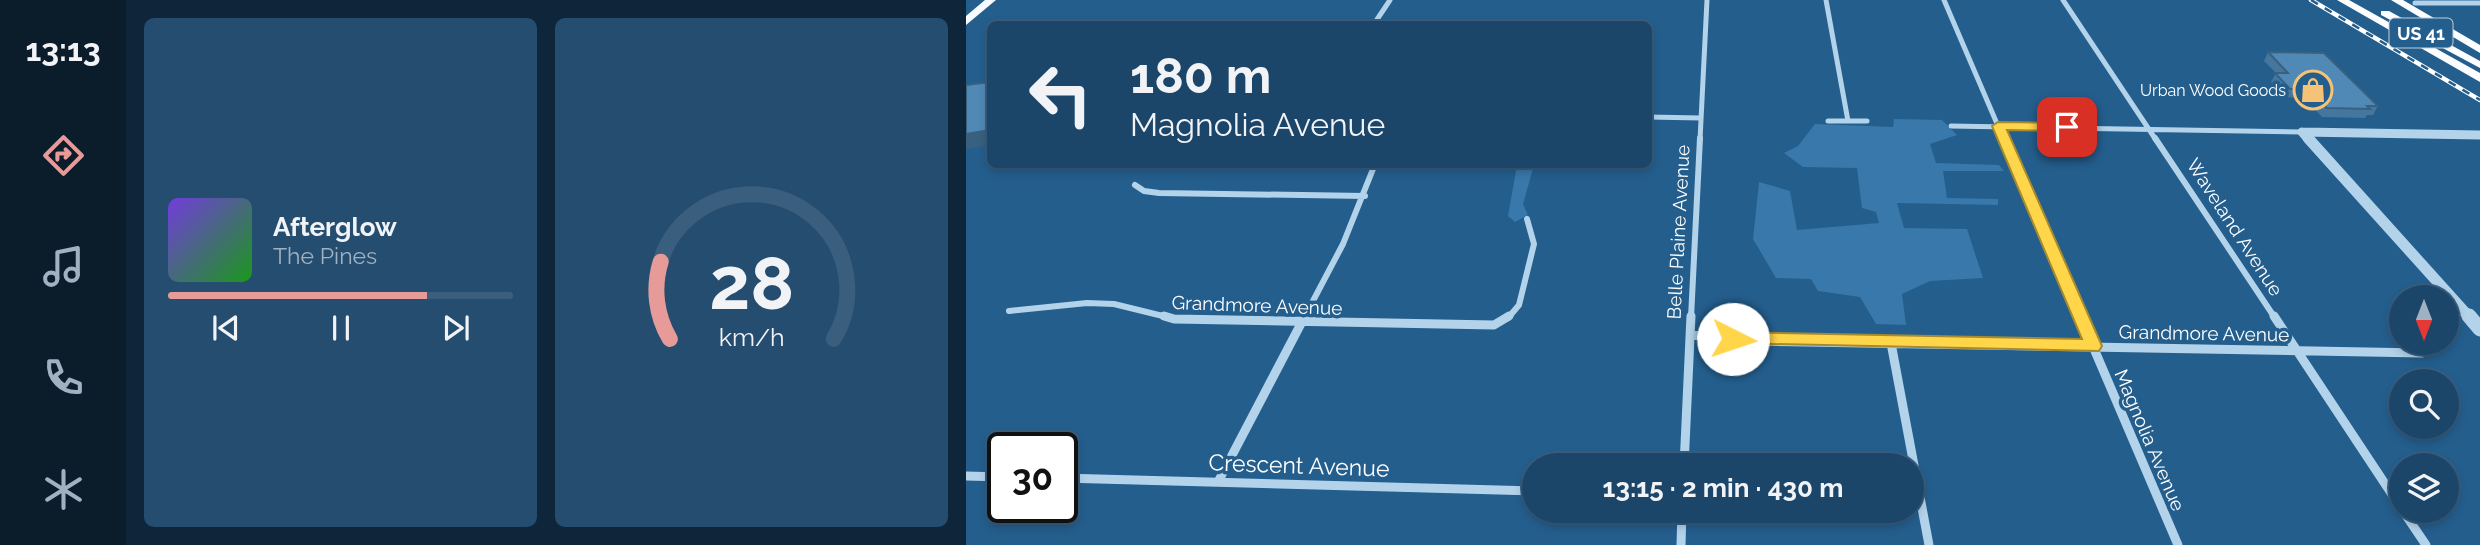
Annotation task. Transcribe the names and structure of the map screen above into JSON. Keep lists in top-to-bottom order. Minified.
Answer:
{"streets":{"highway":["US 41"],"street":["Waveland Avenue","Belle Plaine Avenue","Grandmore Avenue","Magnolia Avenue","Crescent Avenue"]},"crossings":[["Waveland Avenue","Grandmore Avenue"],["Belle Plaine Avenue","Grandmore Avenue"],["Grandmore Avenue","Magnolia Avenue"]],"places":{"shop":["Urban Wood Goods"]},"north":"bottom","page":{"tabs":"13:13","turn":["180 m","Magnolia Avenue"],"song":["Afterglow","The Pines"],"limit":"30","trip":"13:15 · 2 min · 430 m","gauge":["28","km/h"]}}
